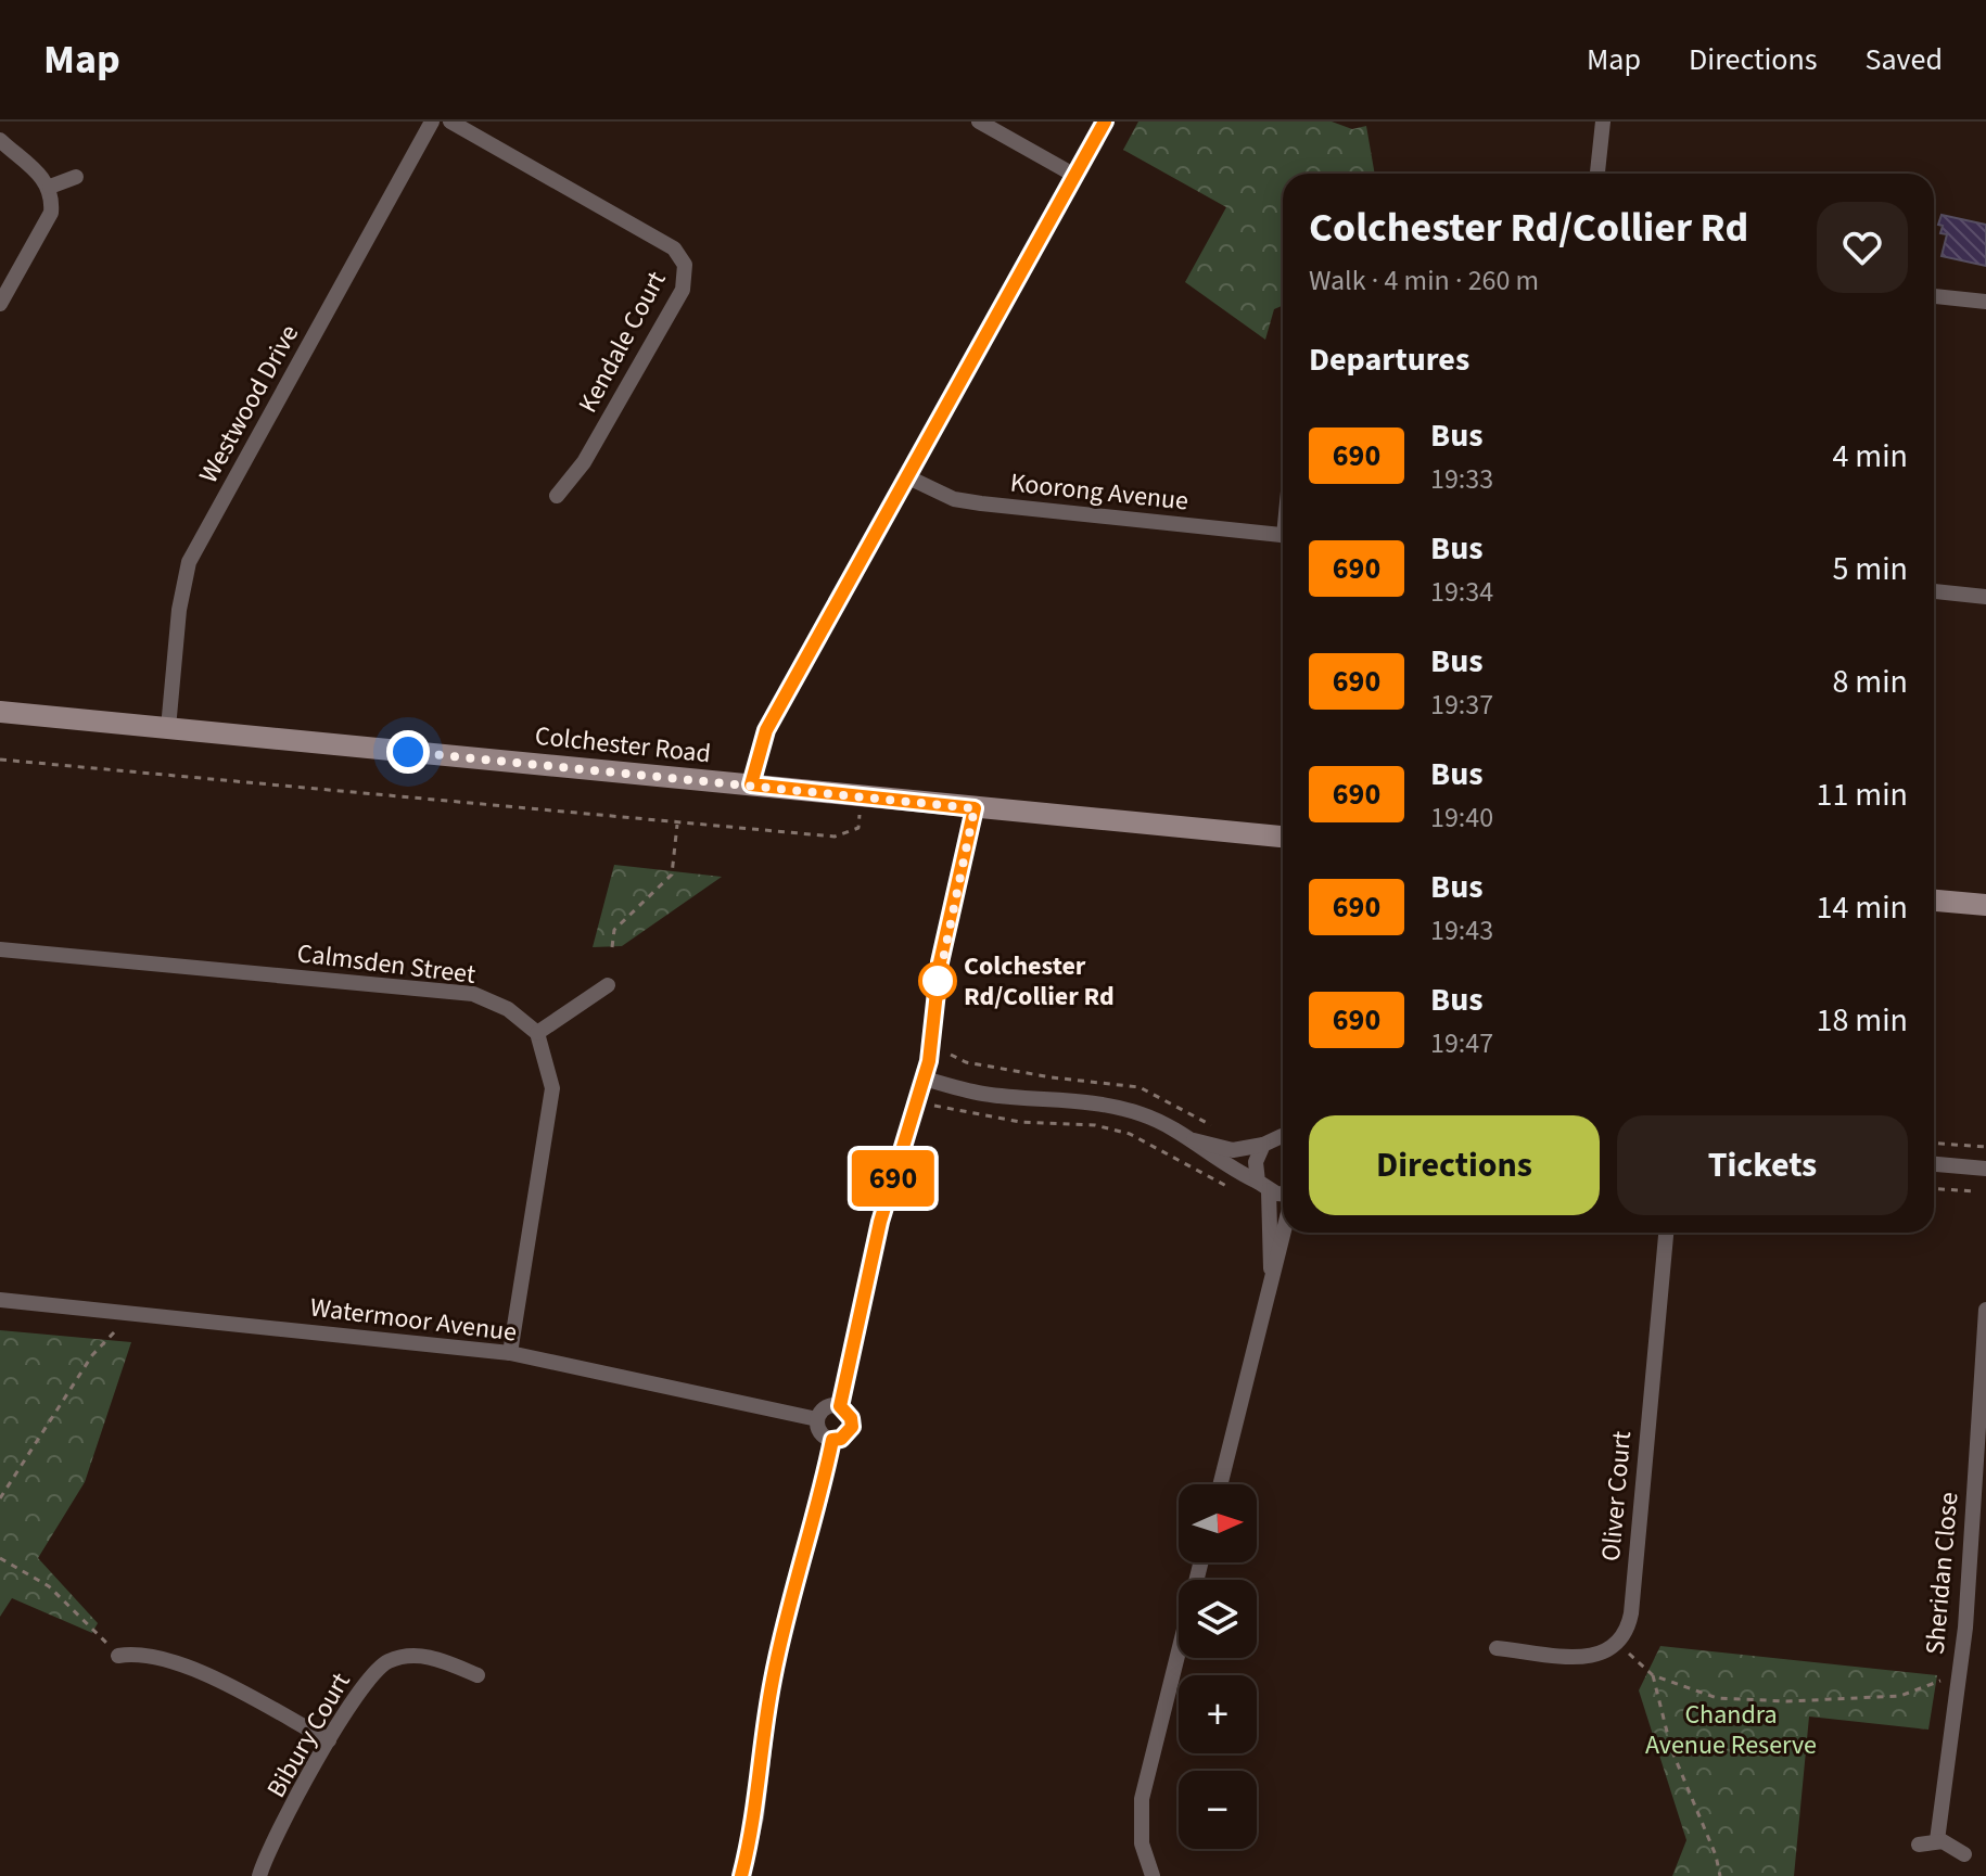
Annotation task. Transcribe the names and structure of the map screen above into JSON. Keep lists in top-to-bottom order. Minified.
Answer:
{"streets":{"main road":["Colchester Road"],"street":["Kendale Court","Westwood Drive","Koorong Avenue","Calmsden Street","Watermoor Avenue","Oliver Court","Sheridan Close","Bibury Court"]},"crossings":[["Westwood Drive","Colchester Road"]],"parks":["Chandra Avenue Reserve"],"places":["Colchester Rd/Collier Rd"],"lines":["bus line 690"],"north":"right","page":{"header":"Map","nav":["Map","Directions","Saved"],"on_map":"690","heading":[["Colchester Rd/Collier Rd","Walk · 4 min · 260 m"],"Departures"],"list":[{"mark":"690","name":"Bus","note":"19:33","value":"4 min"},{"mark":"690","name":"Bus","note":"19:34","value":"5 min"},{"mark":"690","name":"Bus","note":"19:37","value":"8 min"},{"mark":"690","name":"Bus","note":"19:40","value":"11 min"},{"mark":"690","name":"Bus","note":"19:43","value":"14 min"},{"mark":"690","name":"Bus","note":"19:47","value":"18 min"}],"buttons":["Directions","Tickets"],"map_buttons":["+","−"]}}
